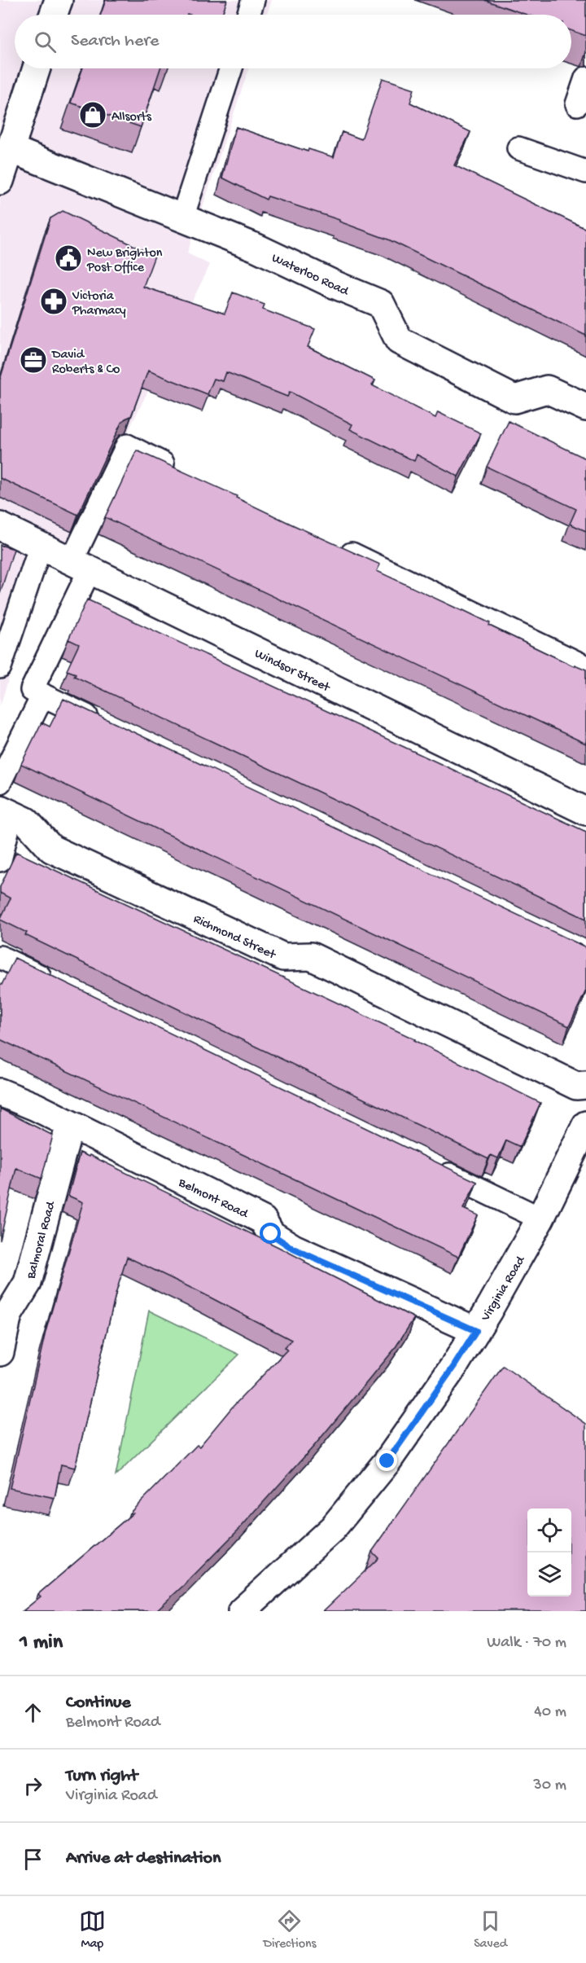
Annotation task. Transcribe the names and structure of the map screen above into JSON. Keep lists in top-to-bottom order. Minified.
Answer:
{"streets":{"street":["Waterloo Road","Windsor Street","Richmond Street","Belmont Road","Balmoral Road","Virginia Road"]},"crossings":[["Belmont Road","Balmoral Road"],["Belmont Road","Virginia Road"]],"places":{"shop":["Allsorts"],"public building":["New Brighton Post Office"],"pharmacy":["Victoria Pharmacy"],"office":["David Roberts & Co"]},"page":{"search":"Search here","heading":["1 min","Walk · 70 m"],"list":[["Continue","Belmont Road","40 m"],["Turn right","Virginia Road","30 m"],"Arrive at destination"],"nav":["Map","Directions","Saved"]}}
